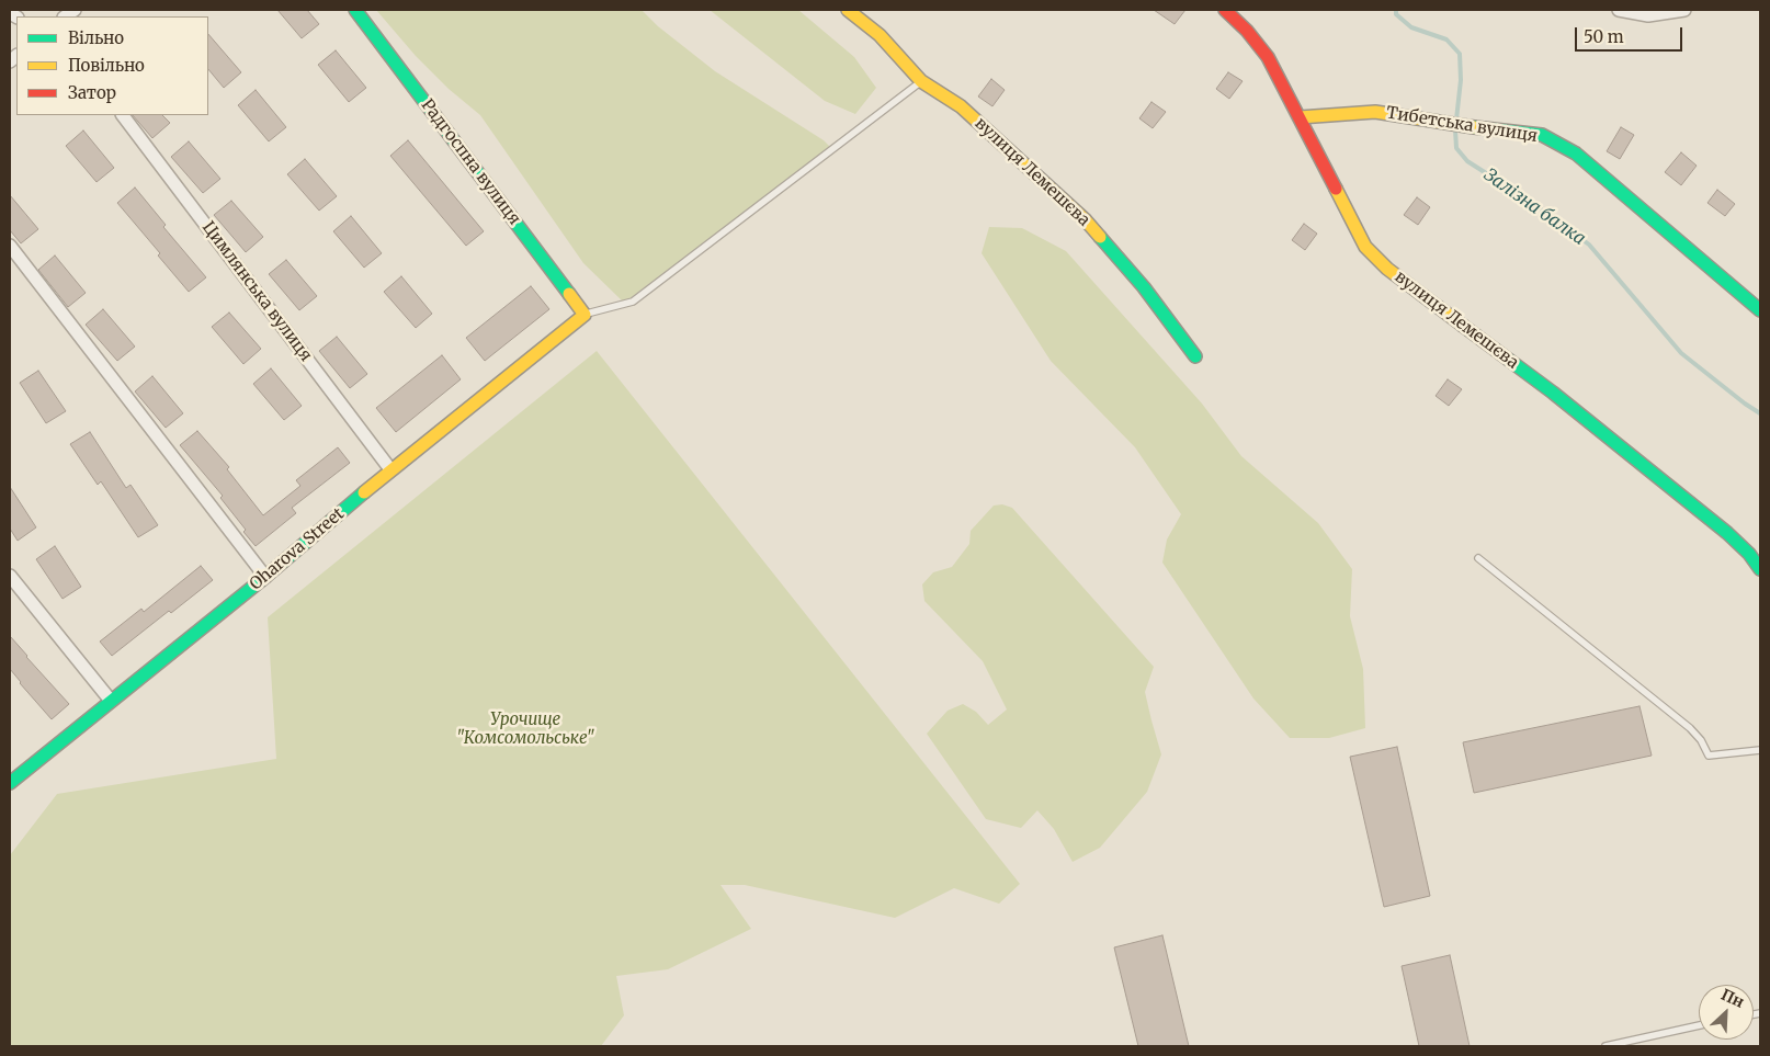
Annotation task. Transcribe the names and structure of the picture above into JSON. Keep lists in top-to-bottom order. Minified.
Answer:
{"streets":{"street":["Тибетська вулиця","Радгоспна вулиця","вулиця Лемешєва","Цимлянська вулиця","Oharova Street"]},"crossings":[["Тибетська вулиця","вулиця Лемешєва"],["Радгоспна вулиця","Oharova Street"],["Цимлянська вулиця","Oharova Street"]],"water":["Залізна балка"],"parks":["Урочище \"Комсомольське\""],"legend":["Вільно","Повільно","Затор"],"scale_bar":"50 m","north":"top right"}
